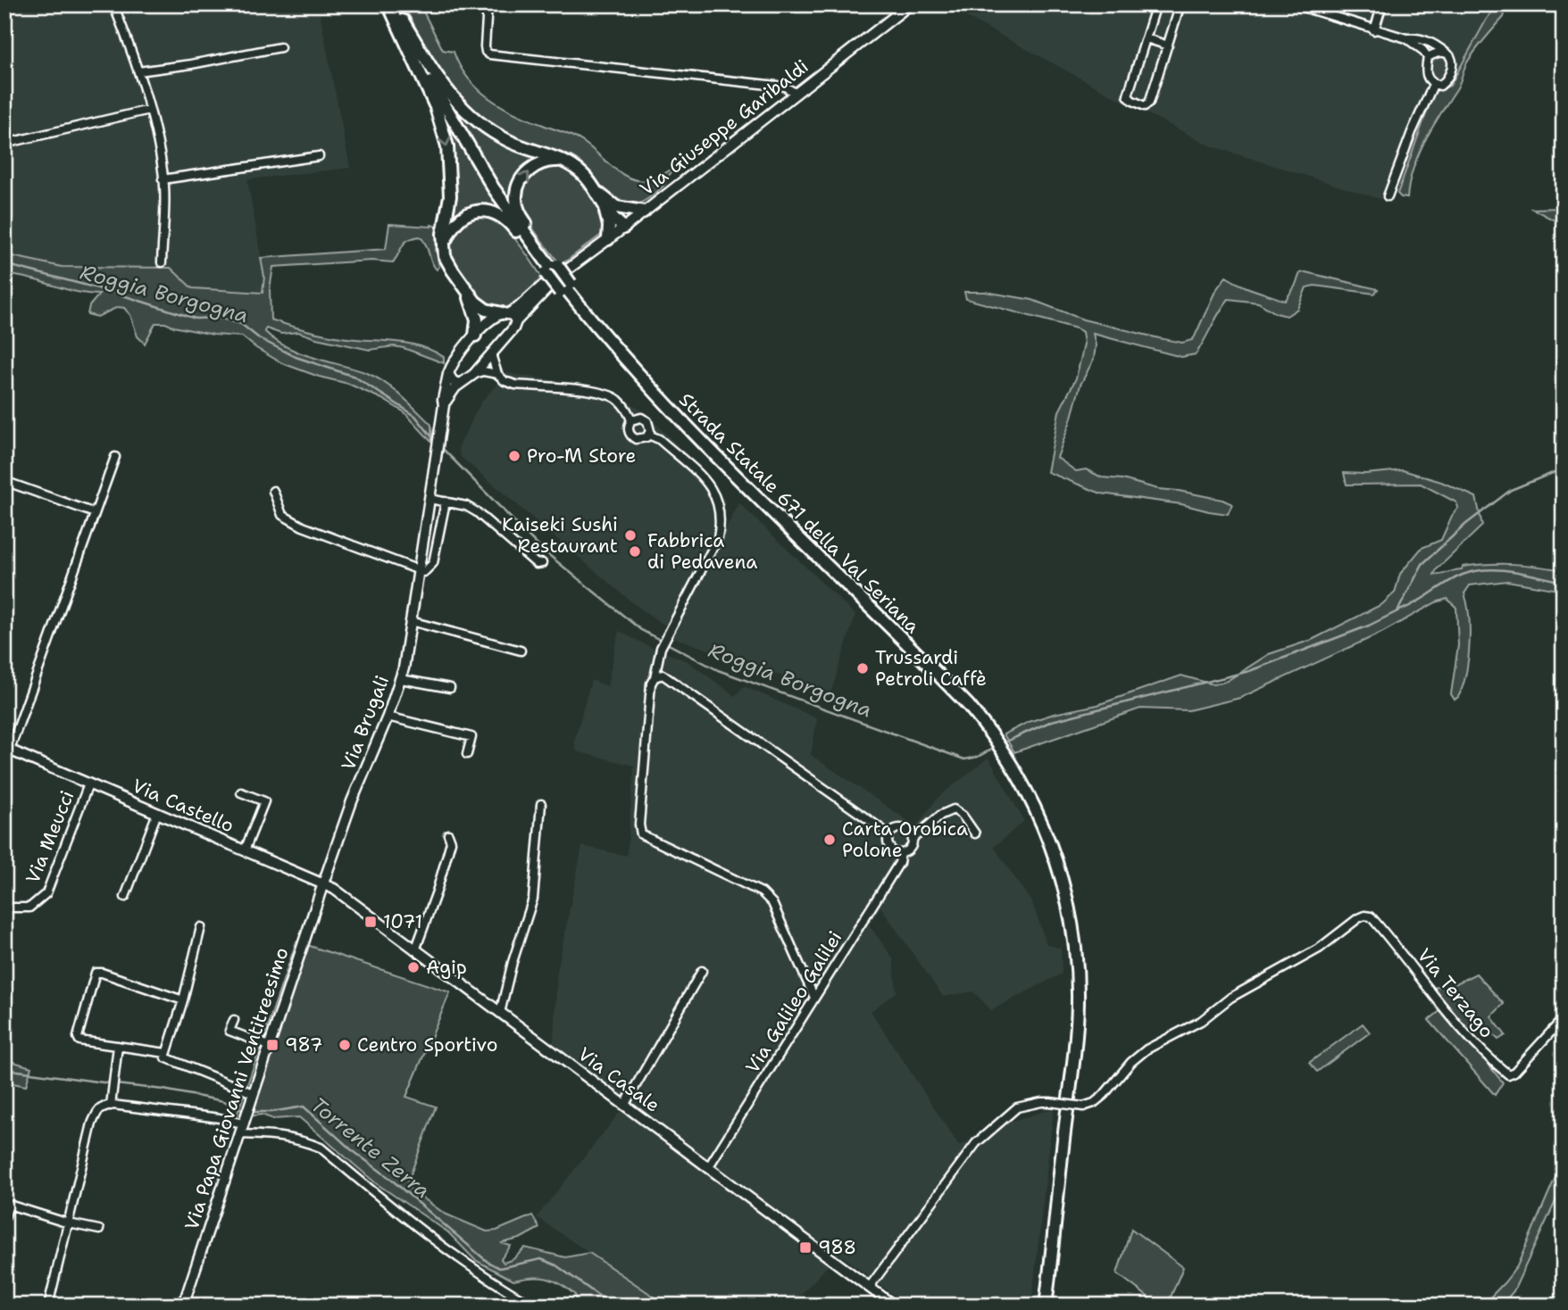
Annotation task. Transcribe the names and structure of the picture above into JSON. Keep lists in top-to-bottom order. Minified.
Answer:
{"streets":{"highway":["Strada Statale 671 della Val Seriana"],"street":["Via Giuseppe Garibaldi","Via Brugali","Via Castello","Via Meucci","Via Terzago","Via Galileo Galilei","Via Casale","Via Papa Giovanni Ventitreesimo"]},"crossings":[["Via Giuseppe Garibaldi","Strada Statale 671 della Val Seriana"],["Via Giuseppe Garibaldi","Via Brugali"],["Via Brugali","Via Castello"],["Via Brugali","Via Casale"],["Via Brugali","Via Papa Giovanni Ventitreesimo"],["Via Castello","Via Meucci"],["Via Castello","Via Casale"],["Via Castello","Via Papa Giovanni Ventitreesimo"],["Via Terzago","Via Casale"],["Via Galileo Galilei","Via Casale"],["Via Casale","Via Papa Giovanni Ventitreesimo"]],"water":["Roggia Borgogna","Torrente Zerra"],"places":{"other":["Pro-M Store","Kaiseki Sushi Restaurant","Fabbrica di Pedavena","Trussardi Petroli Caffè","Carta Orobica Polone","Agip","Centro Sportivo"],"transit":["1071","987","988"]}}
